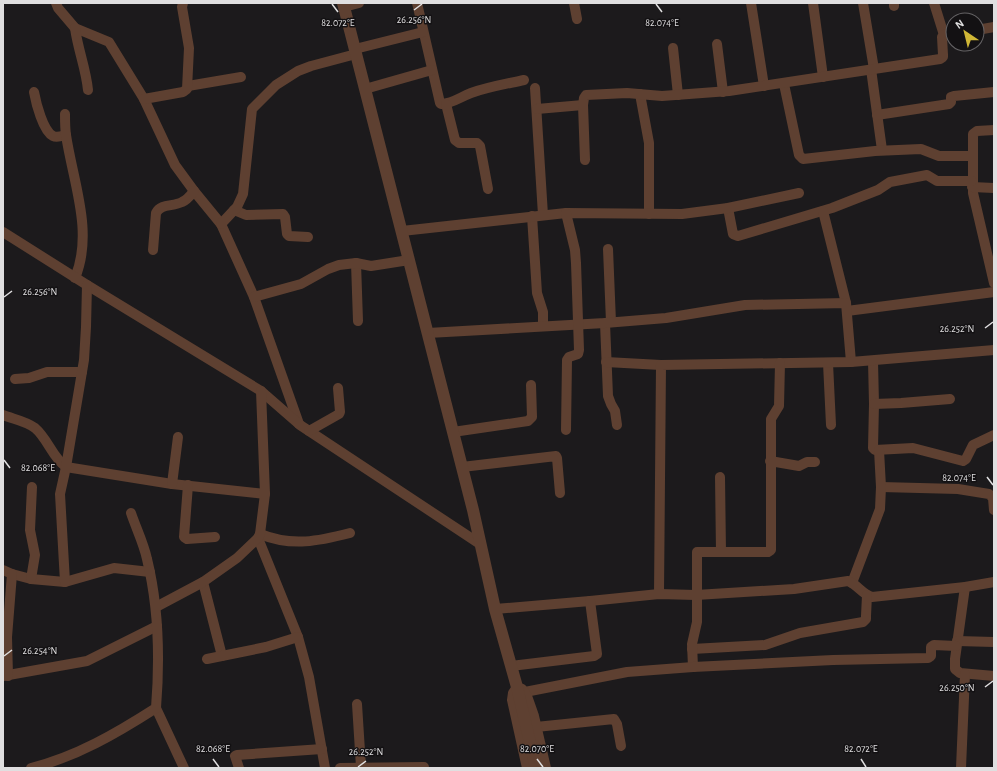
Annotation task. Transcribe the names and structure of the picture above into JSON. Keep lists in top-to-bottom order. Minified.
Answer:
{"north":"top left","coordinates":["26.256°N","82.072°E","82.074°E","26.252°N","82.068°E","26.254°N","26.250°N","82.070°E"]}
